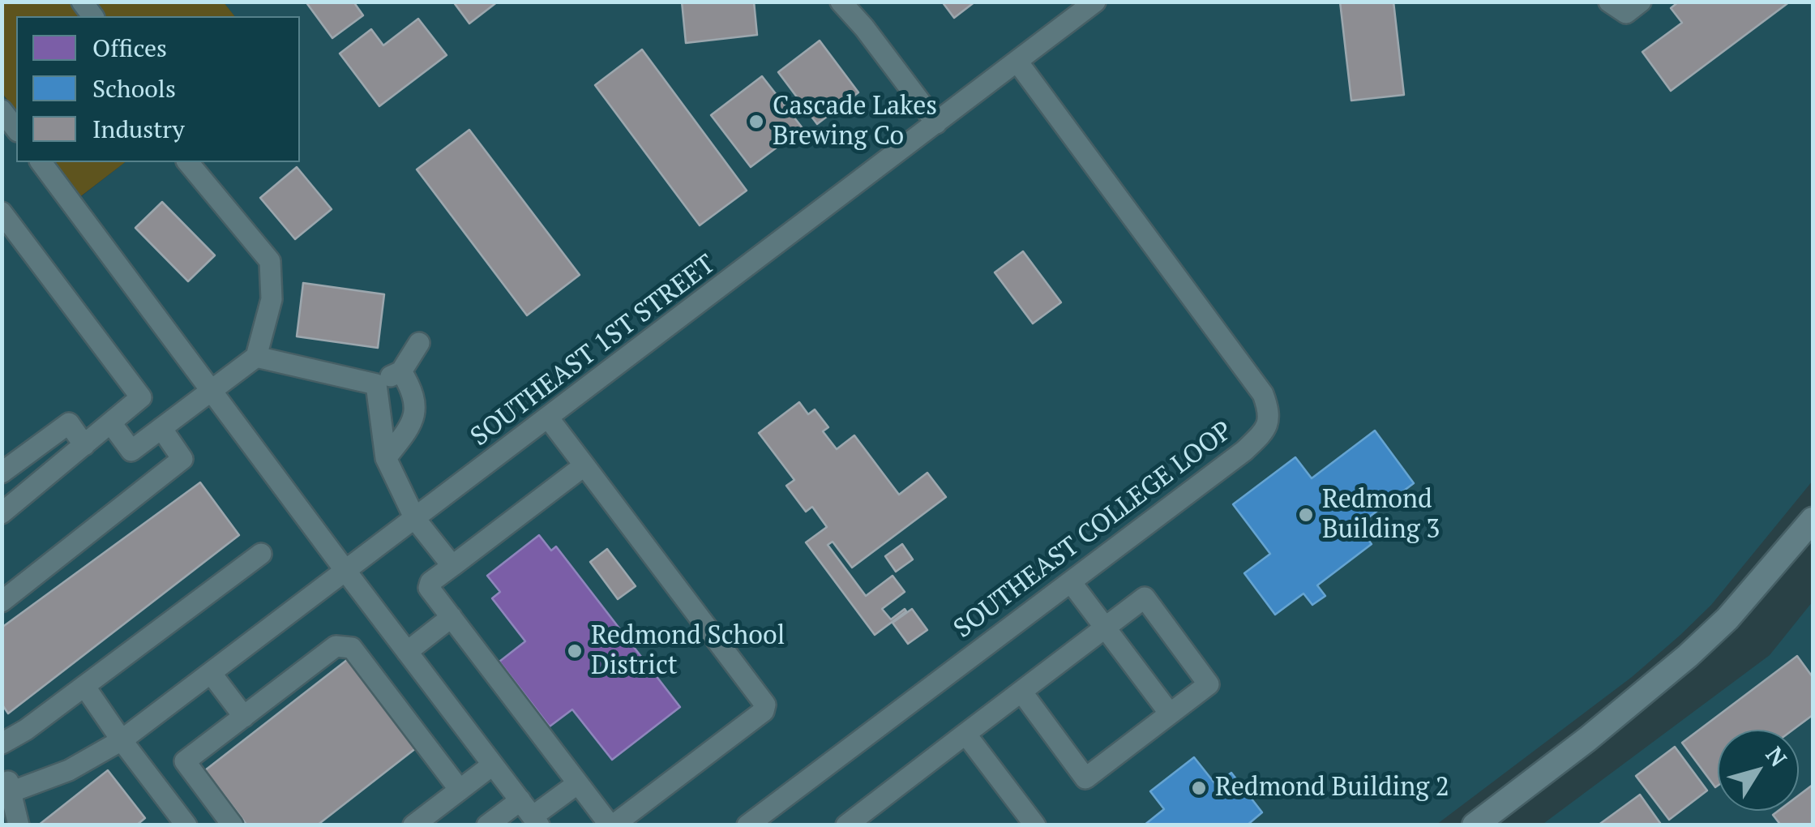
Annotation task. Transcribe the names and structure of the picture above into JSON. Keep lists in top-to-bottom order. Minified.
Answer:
{"streets":{"street":["SOUTHEAST 1ST STREET","SOUTHEAST COLLEGE LOOP"]},"crossings":[["SOUTHEAST 1ST STREET","SOUTHEAST COLLEGE LOOP"]],"places":["Cascade Lakes Brewing Co","Redmond Building 3","Redmond School District","Redmond Building 2"],"legend":["Offices","Schools","Industry"],"north":"top right"}
